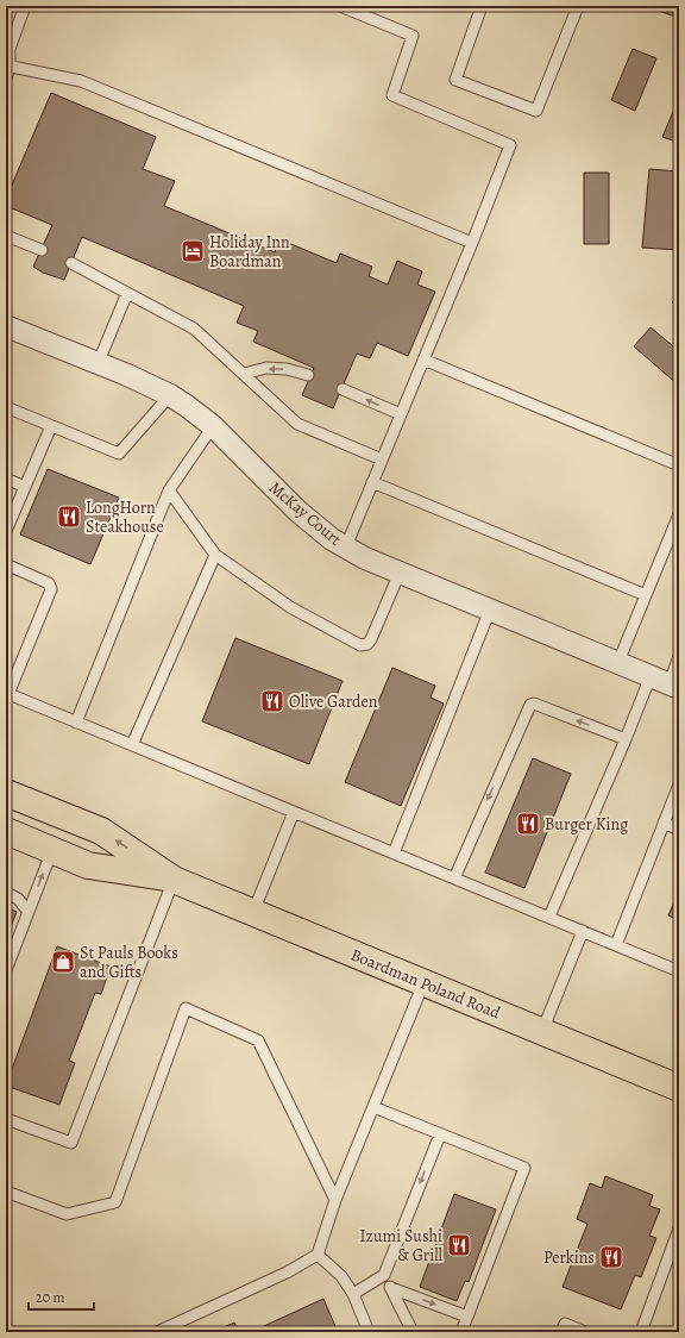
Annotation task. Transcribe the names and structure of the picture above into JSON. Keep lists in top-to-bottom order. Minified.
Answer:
{"streets":{"main road":["Boardman Poland Road"],"street":["McKay Court"]},"places":{"hotel":["Holiday Inn Boardman"],"restaurant":["LongHorn Steakhouse","Olive Garden","Burger King","Izumi Sushi & Grill","Perkins"],"shop":["St Pauls Books and Gifts"]},"scale_bar":"20 m"}
